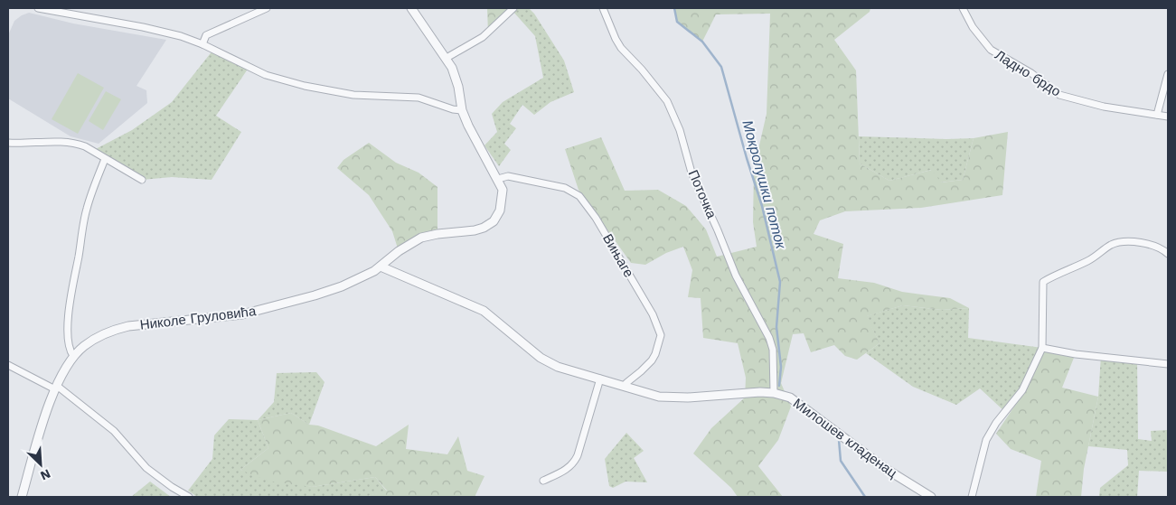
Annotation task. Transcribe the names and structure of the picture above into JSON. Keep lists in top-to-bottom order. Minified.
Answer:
{"streets":{"street":["Ладно брдо","Поточка","Вињаге","Николе Груловића","Милошев кладенац"]},"crossings":[["Поточка","Милошев кладенац"],["Вињаге","Николе Груловића"],["Вињаге","Милошев кладенац"],["Николе Груловића","Милошев кладенац"]],"water":["Мокролушки поток"],"north":"bottom right"}
